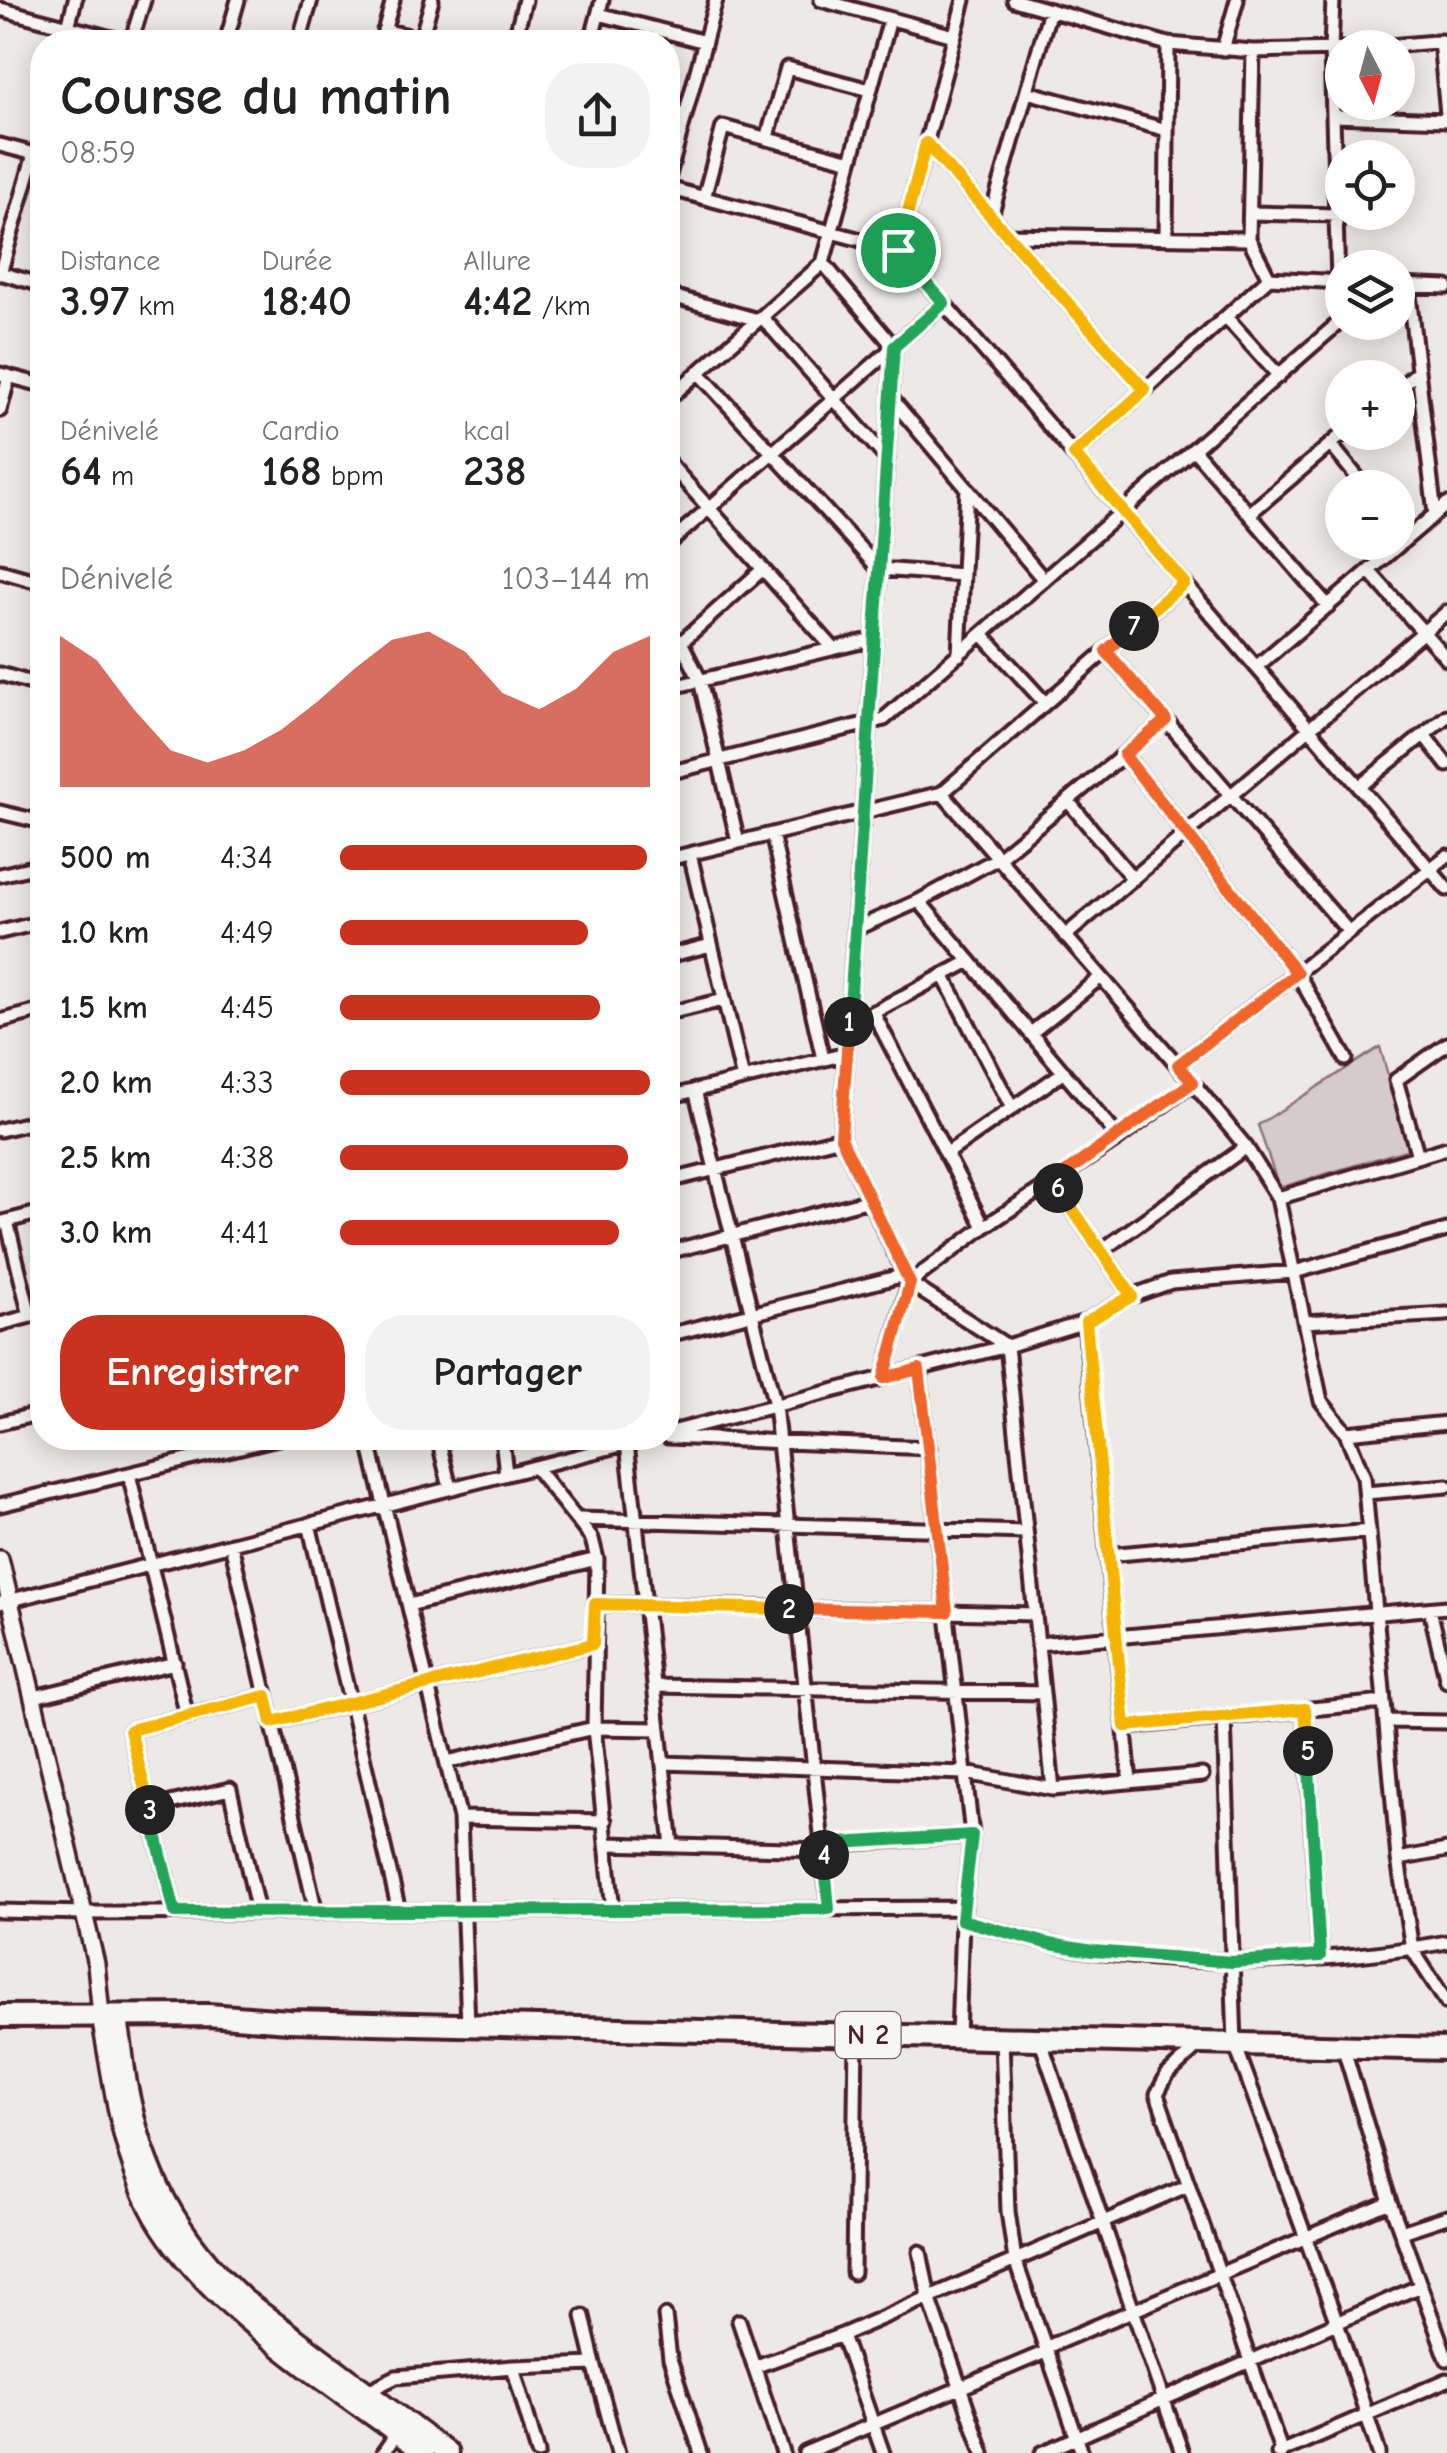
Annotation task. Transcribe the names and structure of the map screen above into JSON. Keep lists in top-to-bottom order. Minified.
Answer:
{"streets":{"highway":["N 2"]},"north":"bottom","page":{"map_buttons":["+","−"],"heading":["Course du matin","08:59"],"stats":[["Distance","3.97 km"],["Durée","18:40"],["Allure","4:42 /km"],["Dénivelé","64 m"],["Cardio","168 bpm"],["kcal","238"]],"chart":["Dénivelé","103–144 m"],"pins":["7","1","6","2","5","3","4"],"list":[{"name":"500 m","note":"4:34"},{"name":"1.0 km","note":"4:49"},{"name":"1.5 km","note":"4:45"},{"name":"2.0 km","note":"4:33"},{"name":"2.5 km","note":"4:38"},{"name":"3.0 km","note":"4:41"}],"buttons":["Enregistrer","Partager"]}}
